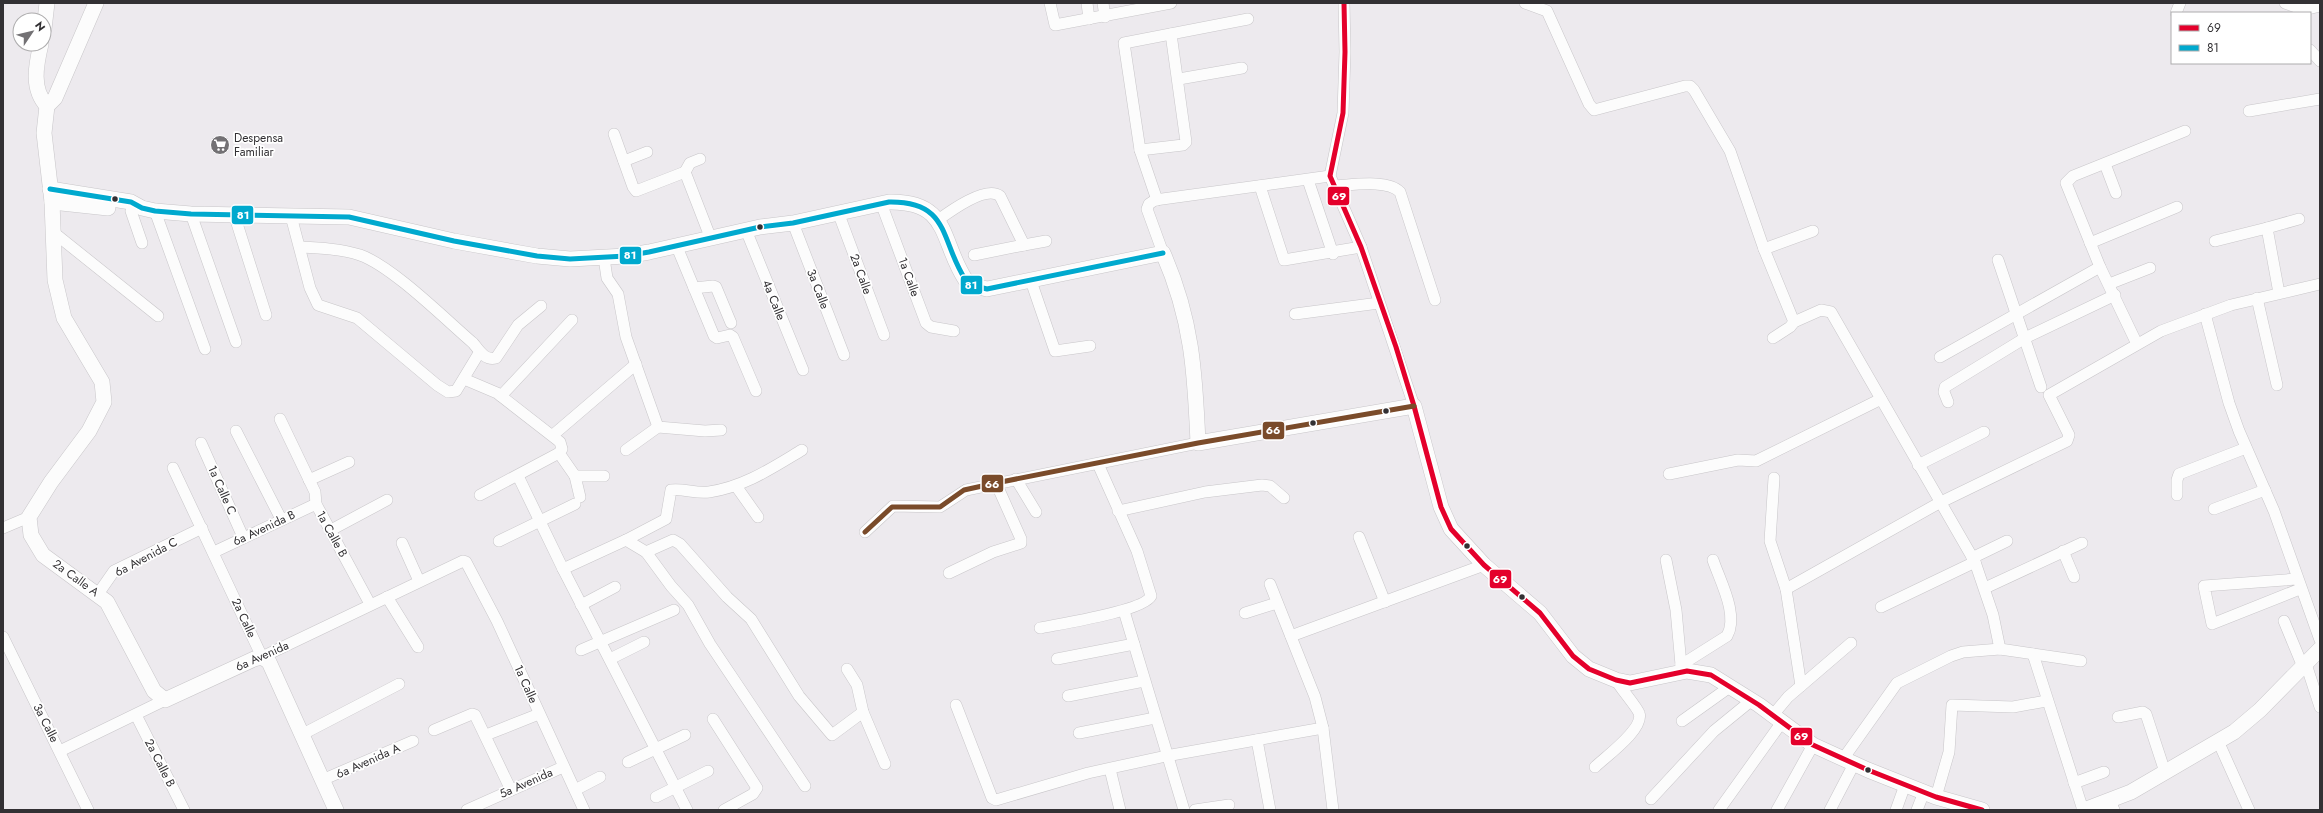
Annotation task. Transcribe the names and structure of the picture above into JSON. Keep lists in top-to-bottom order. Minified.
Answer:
{"streets":{"street":["2a Calle","1a Calle","3a Calle","4a Calle","1a Calle C","6a Avenida B","1a Calle B","6a Avenida C","2a Calle A","6a Avenida","6a Avenida A","2a Calle B","5a Avenida"]},"crossings":[["2a Calle","6a Avenida B"],["2a Calle","6a Avenida C"],["2a Calle","6a Avenida"],["2a Calle","6a Avenida A"],["1a Calle","6a Avenida"],["1a Calle","5a Avenida"],["3a Calle","6a Avenida"],["1a Calle C","6a Avenida B"],["6a Avenida B","1a Calle B"],["1a Calle B","6a Avenida"],["6a Avenida C","2a Calle A"],["2a Calle A","6a Avenida"],["6a Avenida","2a Calle B"]],"places":{"supermarket":["Despensa Familiar"]},"lines":["transit line 69","transit line 81","transit line 66"],"legend":["69","81"],"north":"top right"}
